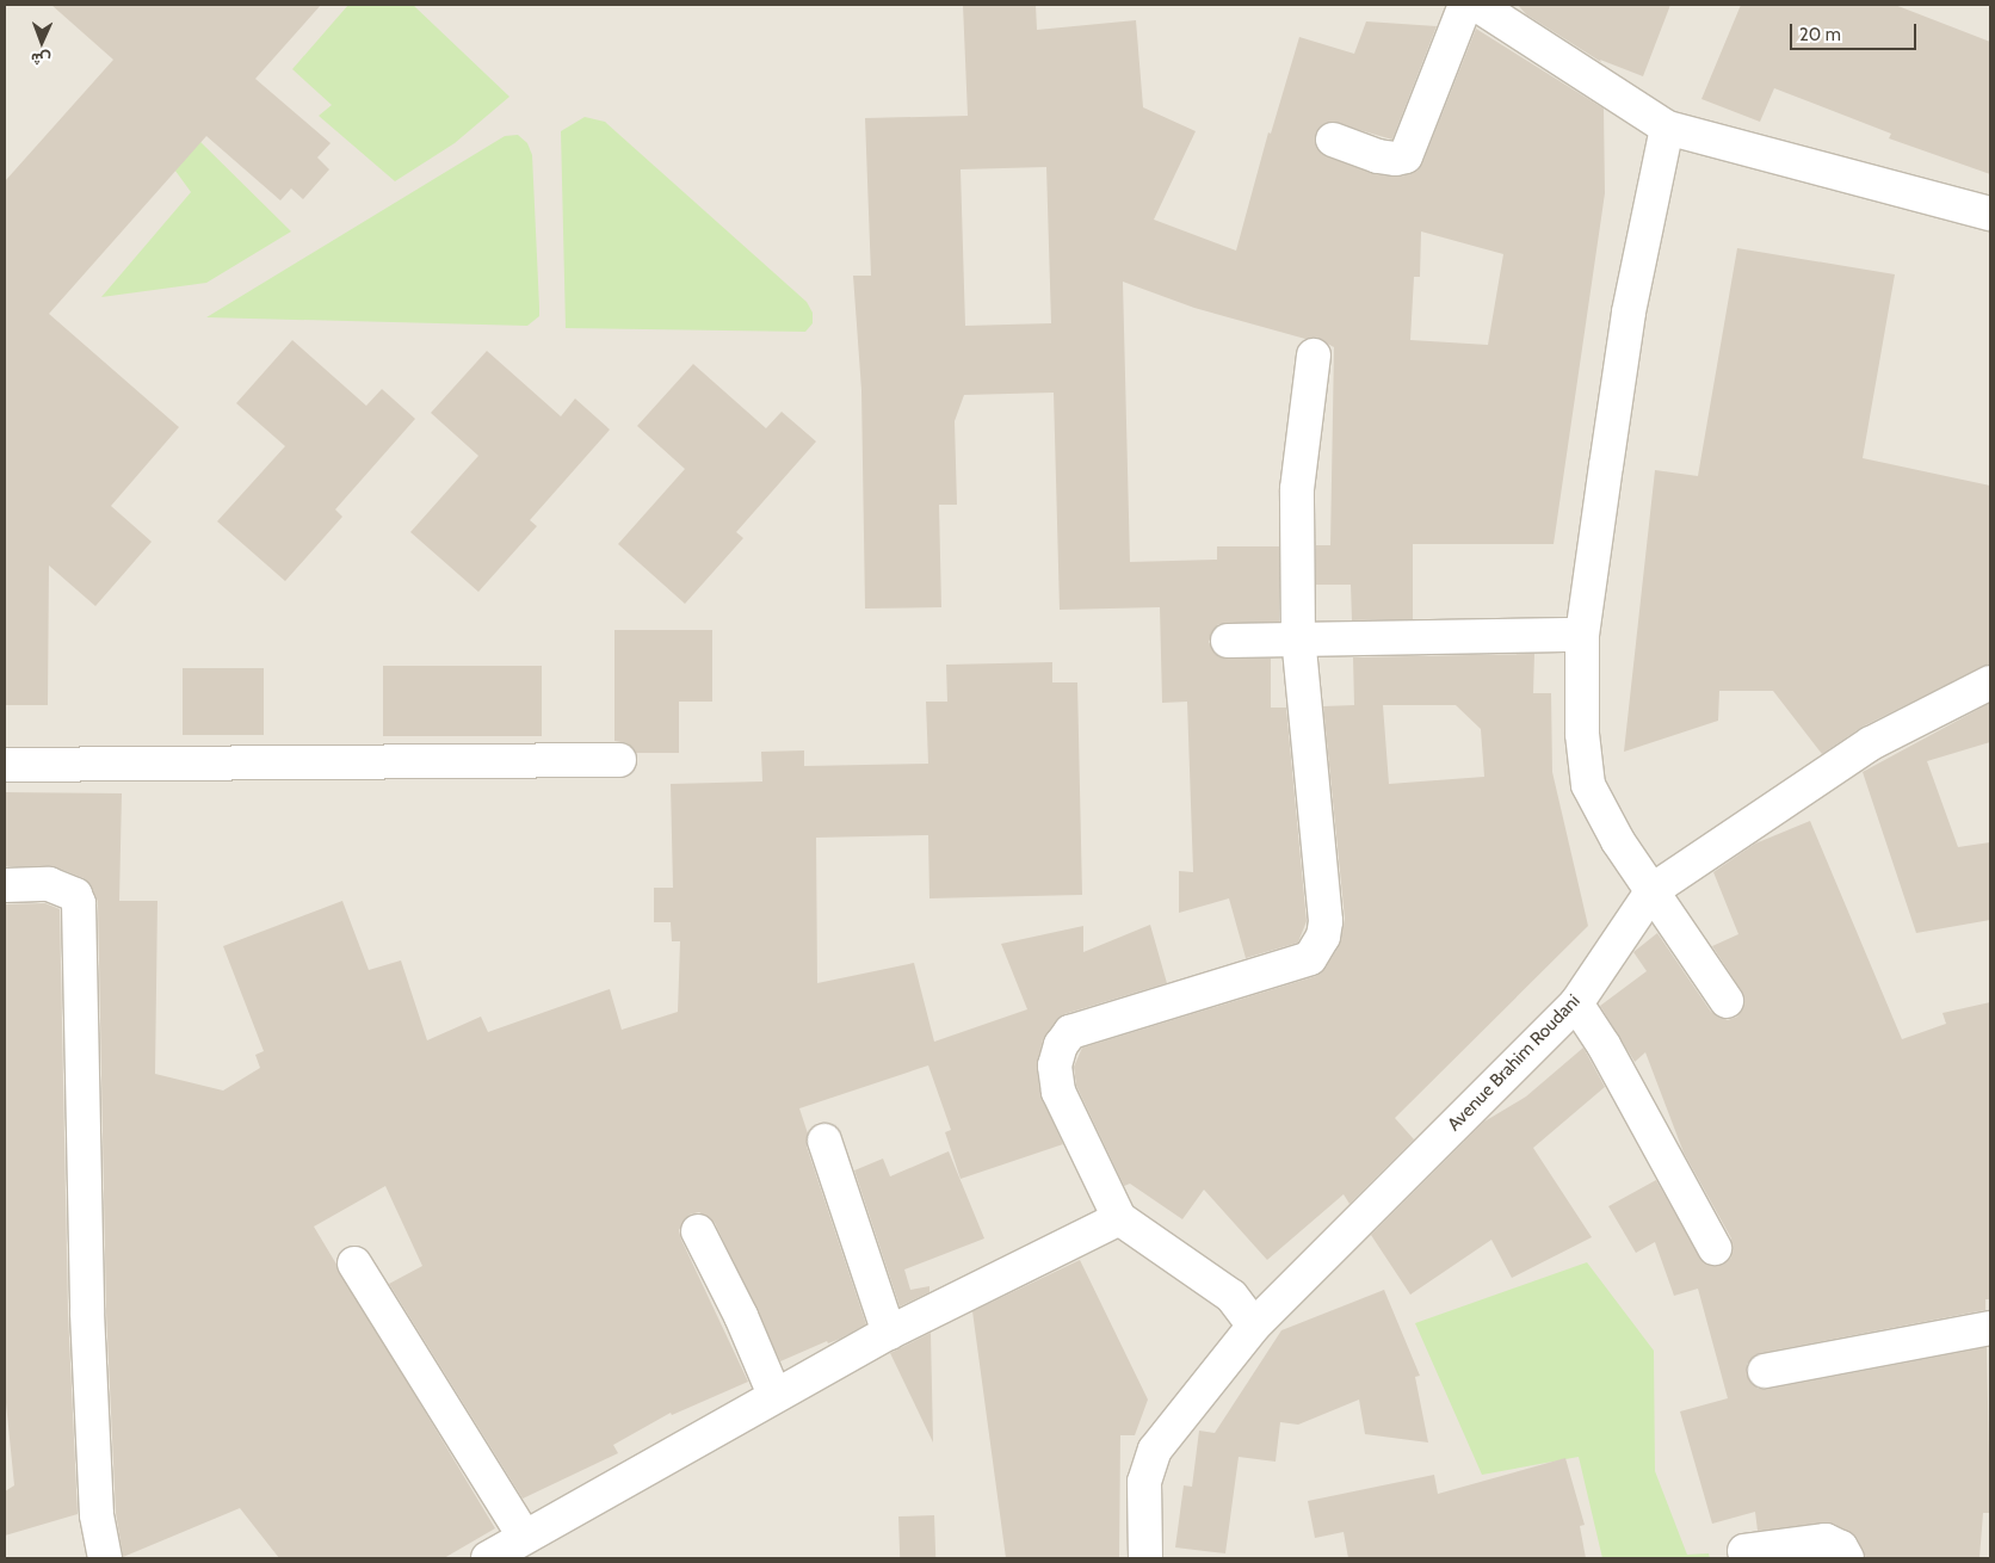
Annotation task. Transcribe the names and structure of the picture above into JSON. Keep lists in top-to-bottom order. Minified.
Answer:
{"streets":{"street":["Avenue Brahim Roudani"]},"scale_bar":"20 m","north":"bottom"}
